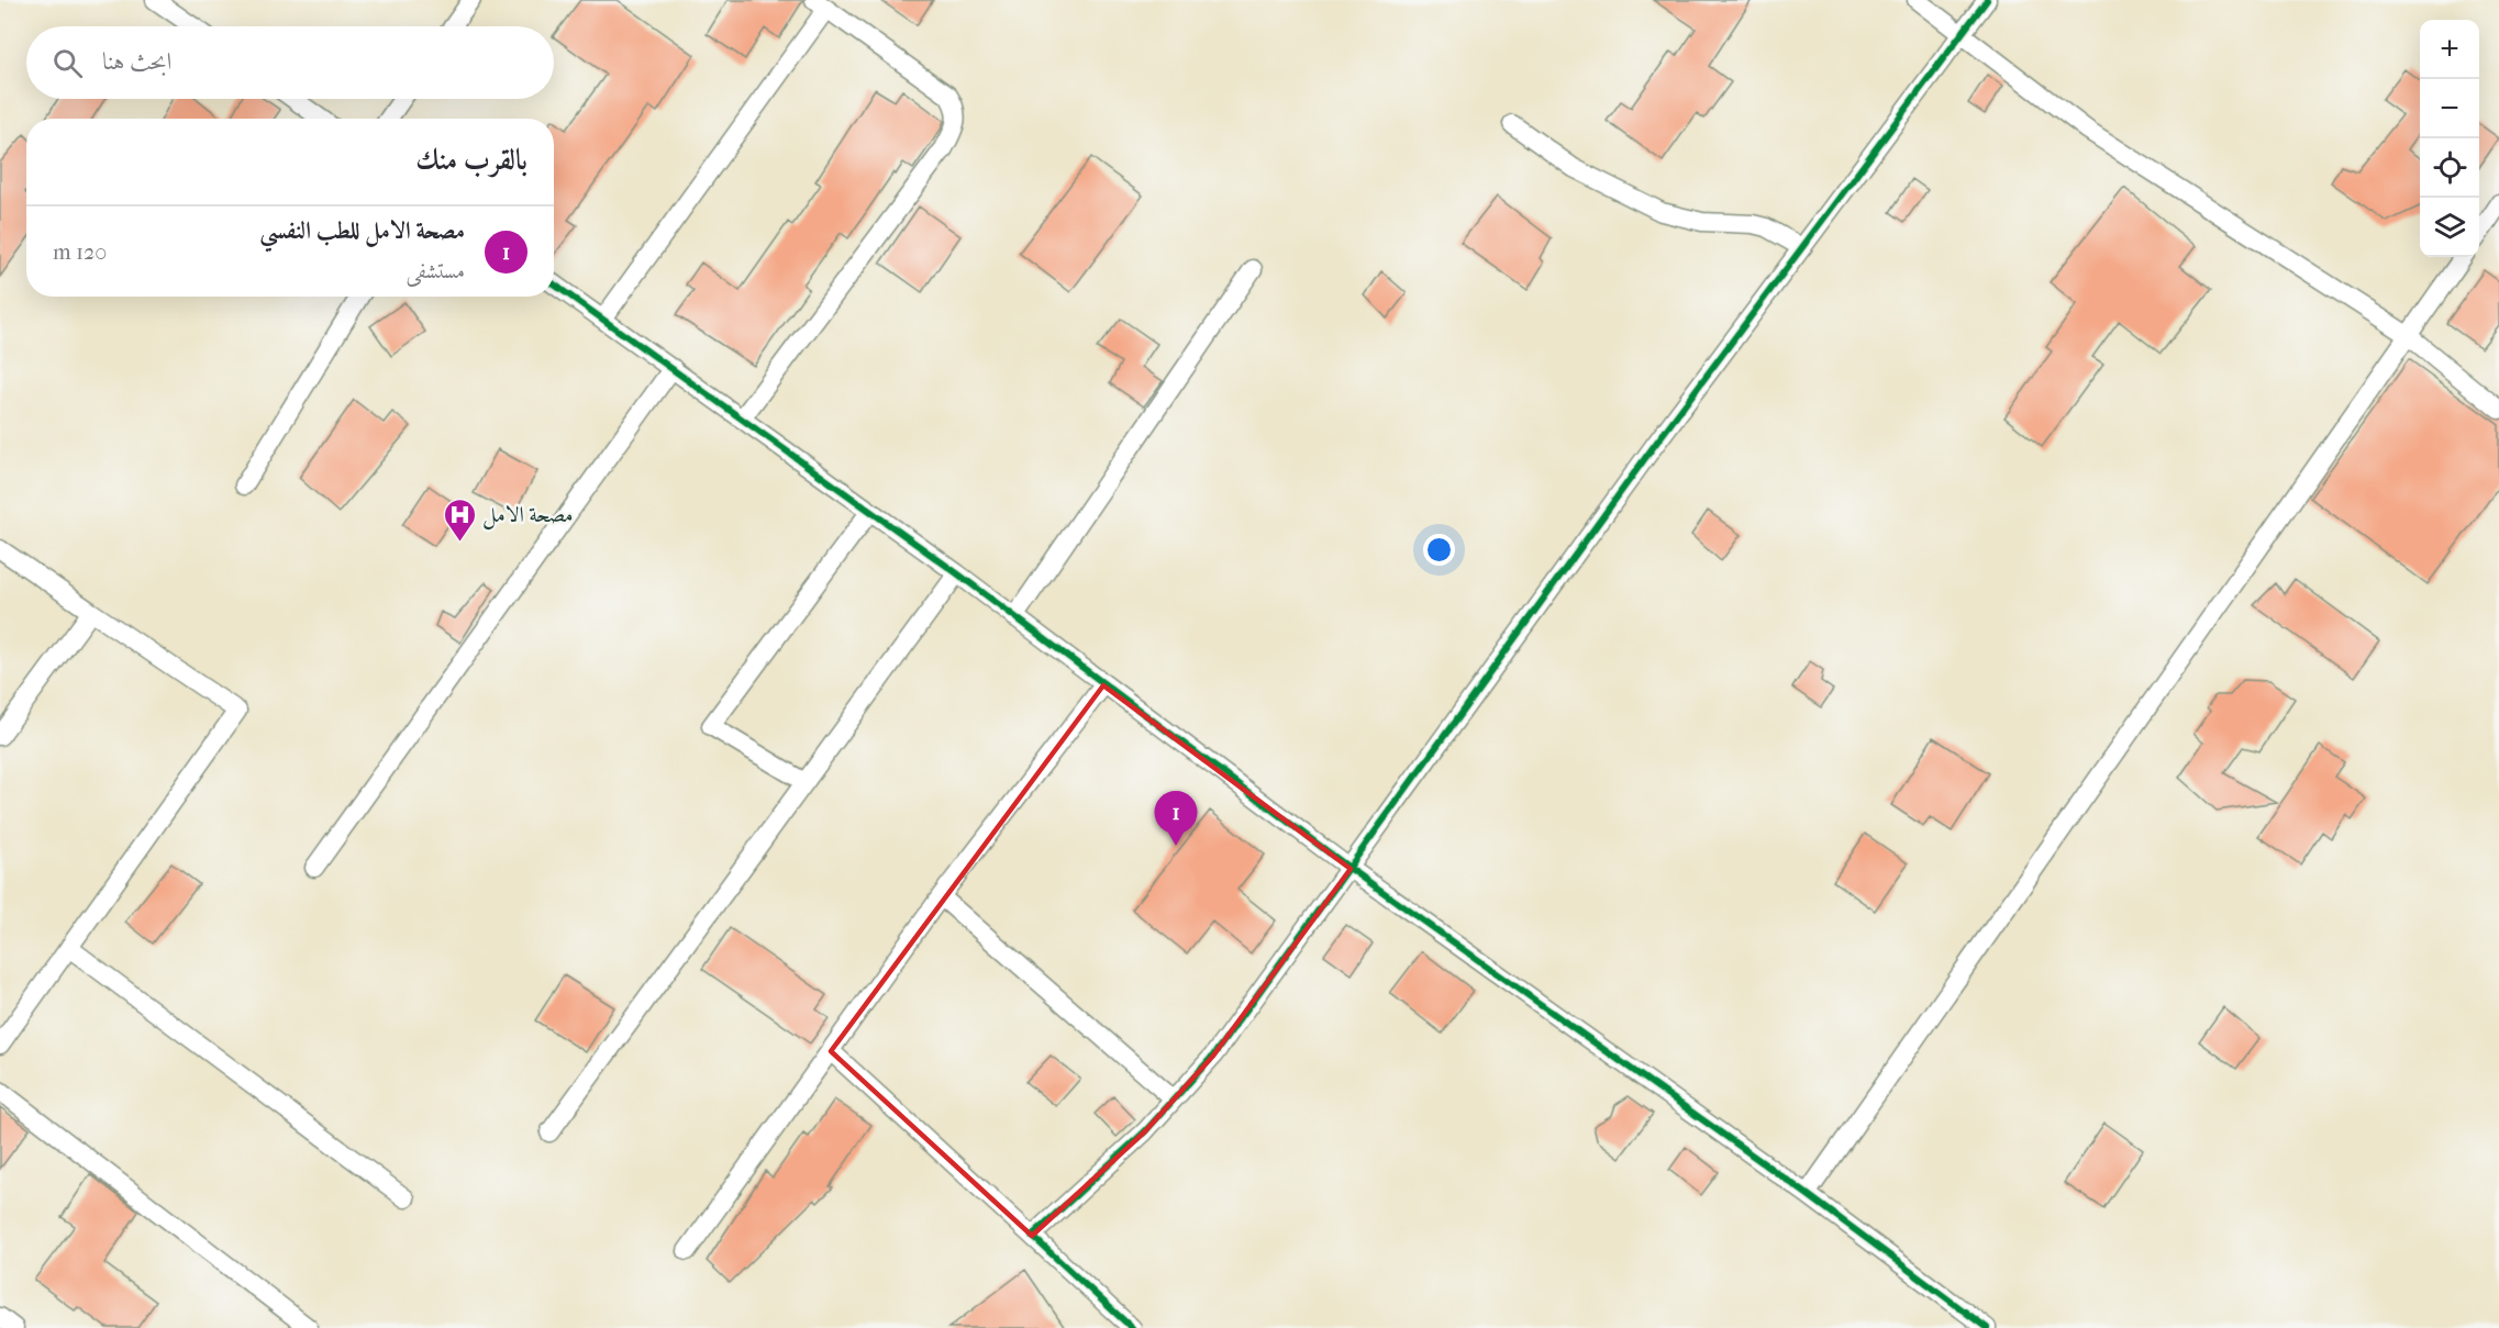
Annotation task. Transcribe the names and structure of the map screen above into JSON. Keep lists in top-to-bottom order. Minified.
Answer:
{"places":{"hospital":["مصحة الامل"]},"page":{"map_buttons":["+","−"],"search":"ابحث هنا","heading":"بالقرب منك","list":[{"mark":"1","name":"مصحة الامل للطب النفسي","note":"مستشفى","value":"120 m"}],"pins":"1"}}
